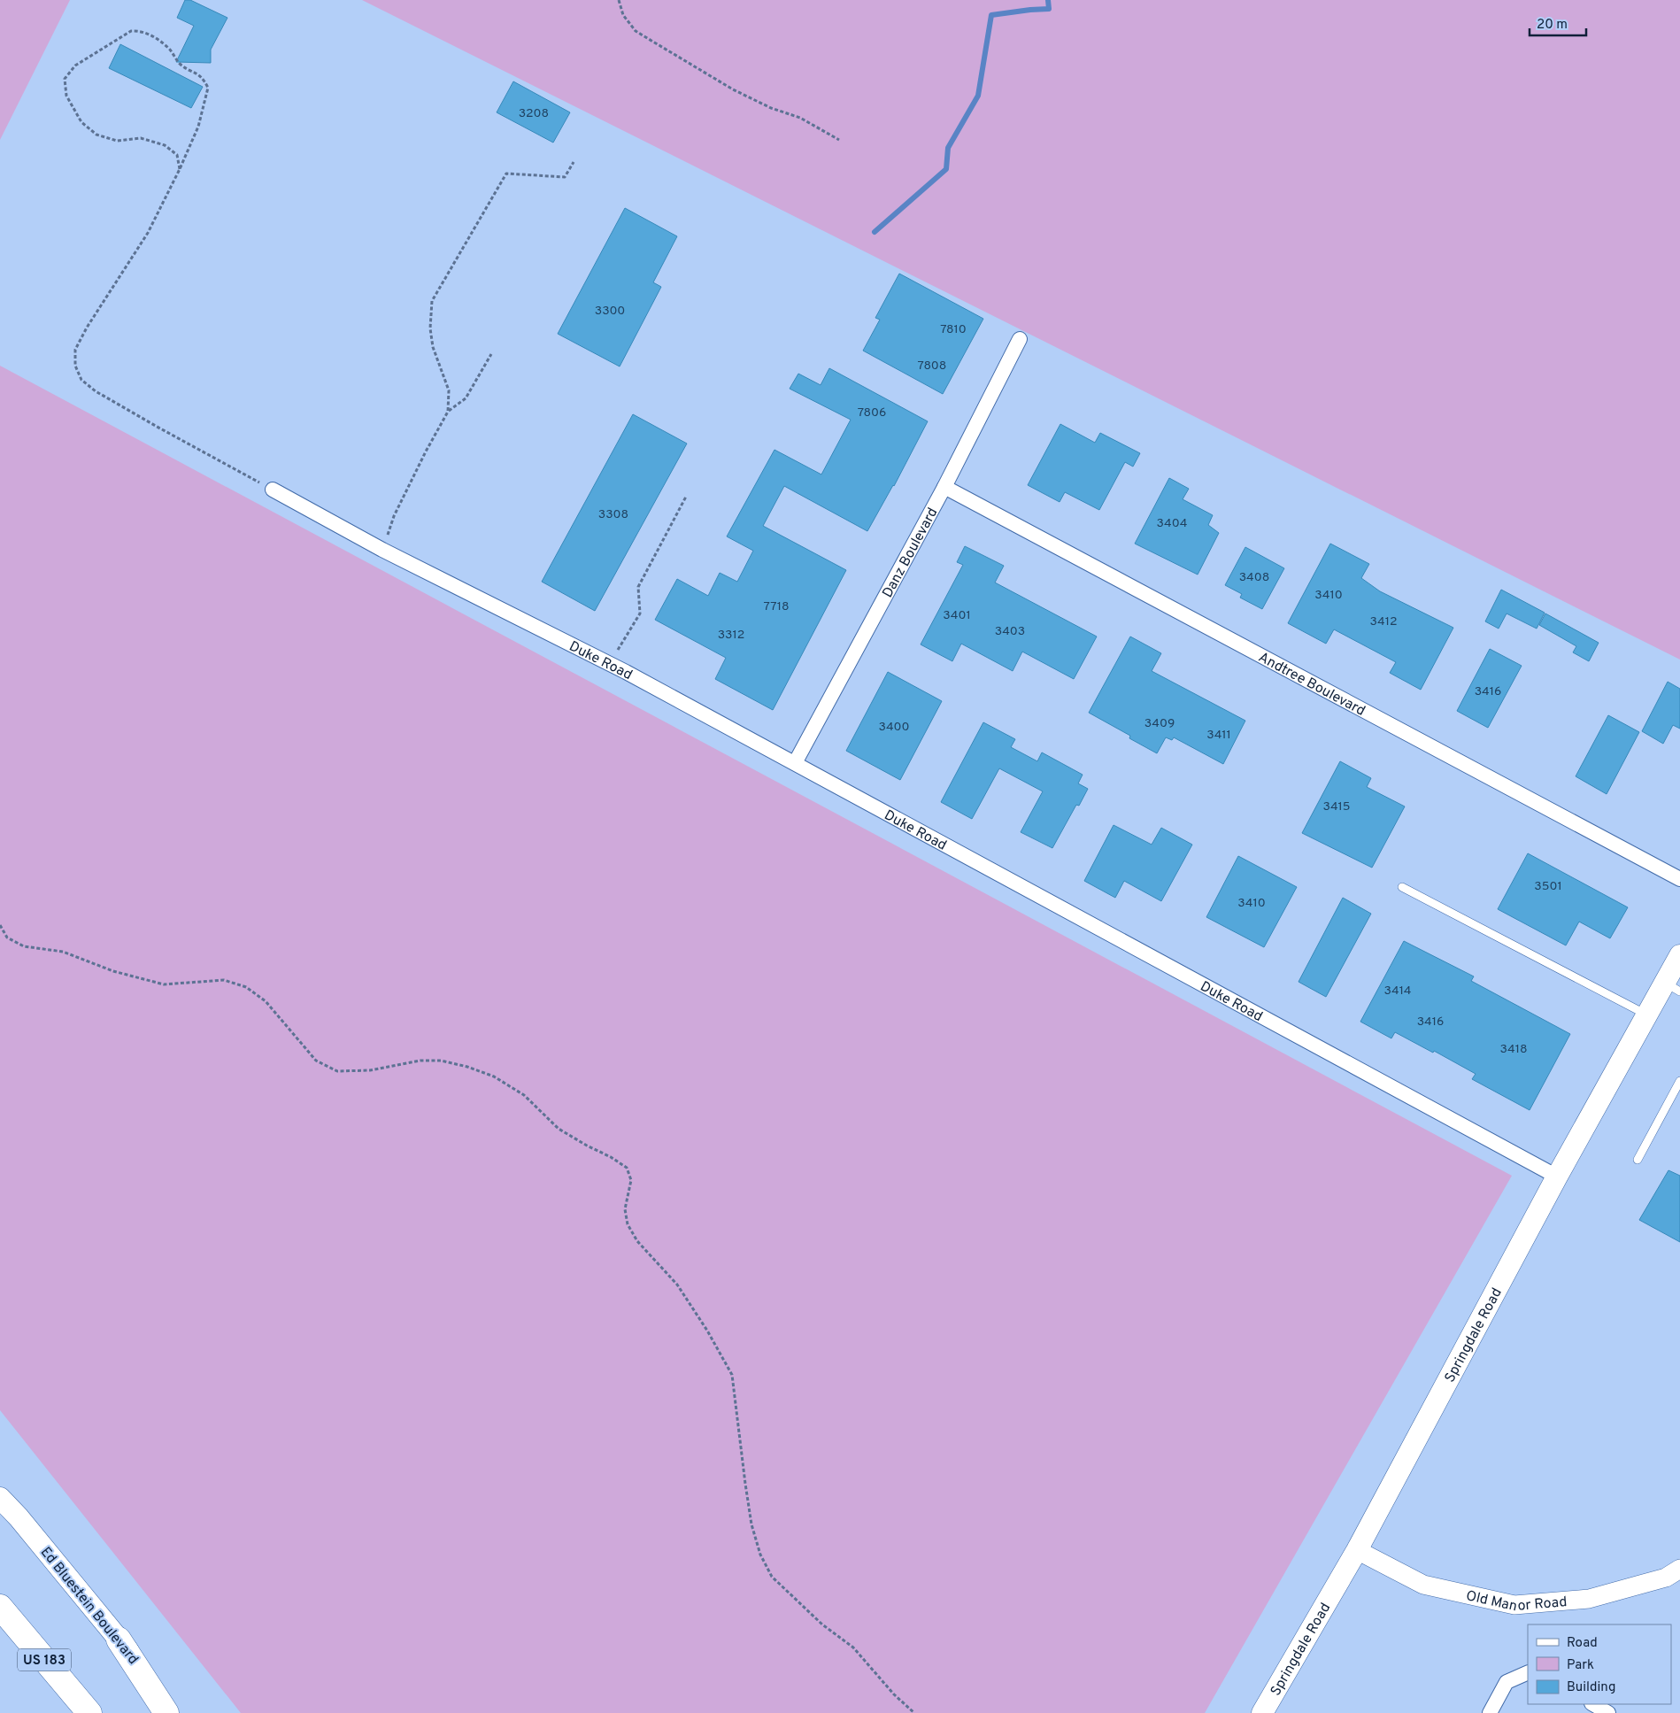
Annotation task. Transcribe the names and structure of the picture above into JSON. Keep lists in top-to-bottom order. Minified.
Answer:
{"streets":{"highway":["US 183"],"main road":["Springdale Road","Ed Bluestein Boulevard"],"street":["Danz Boulevard","Duke Road","Andtree Boulevard","Old Manor Road"]},"crossings":[["Danz Boulevard","Duke Road"],["Danz Boulevard","Andtree Boulevard"],["Duke Road","Springdale Road"],["Springdale Road","Old Manor Road"]],"house_numbers":["3208","3300","7810","7808","7806","3308","3404","3408","3410","7718","3401","3412","3403","3312","3416","3409","3400","3411","3415","3501","3410","3414","3416","3418"],"legend":["Road","Park","Building"],"scale_bar":"20 m"}
